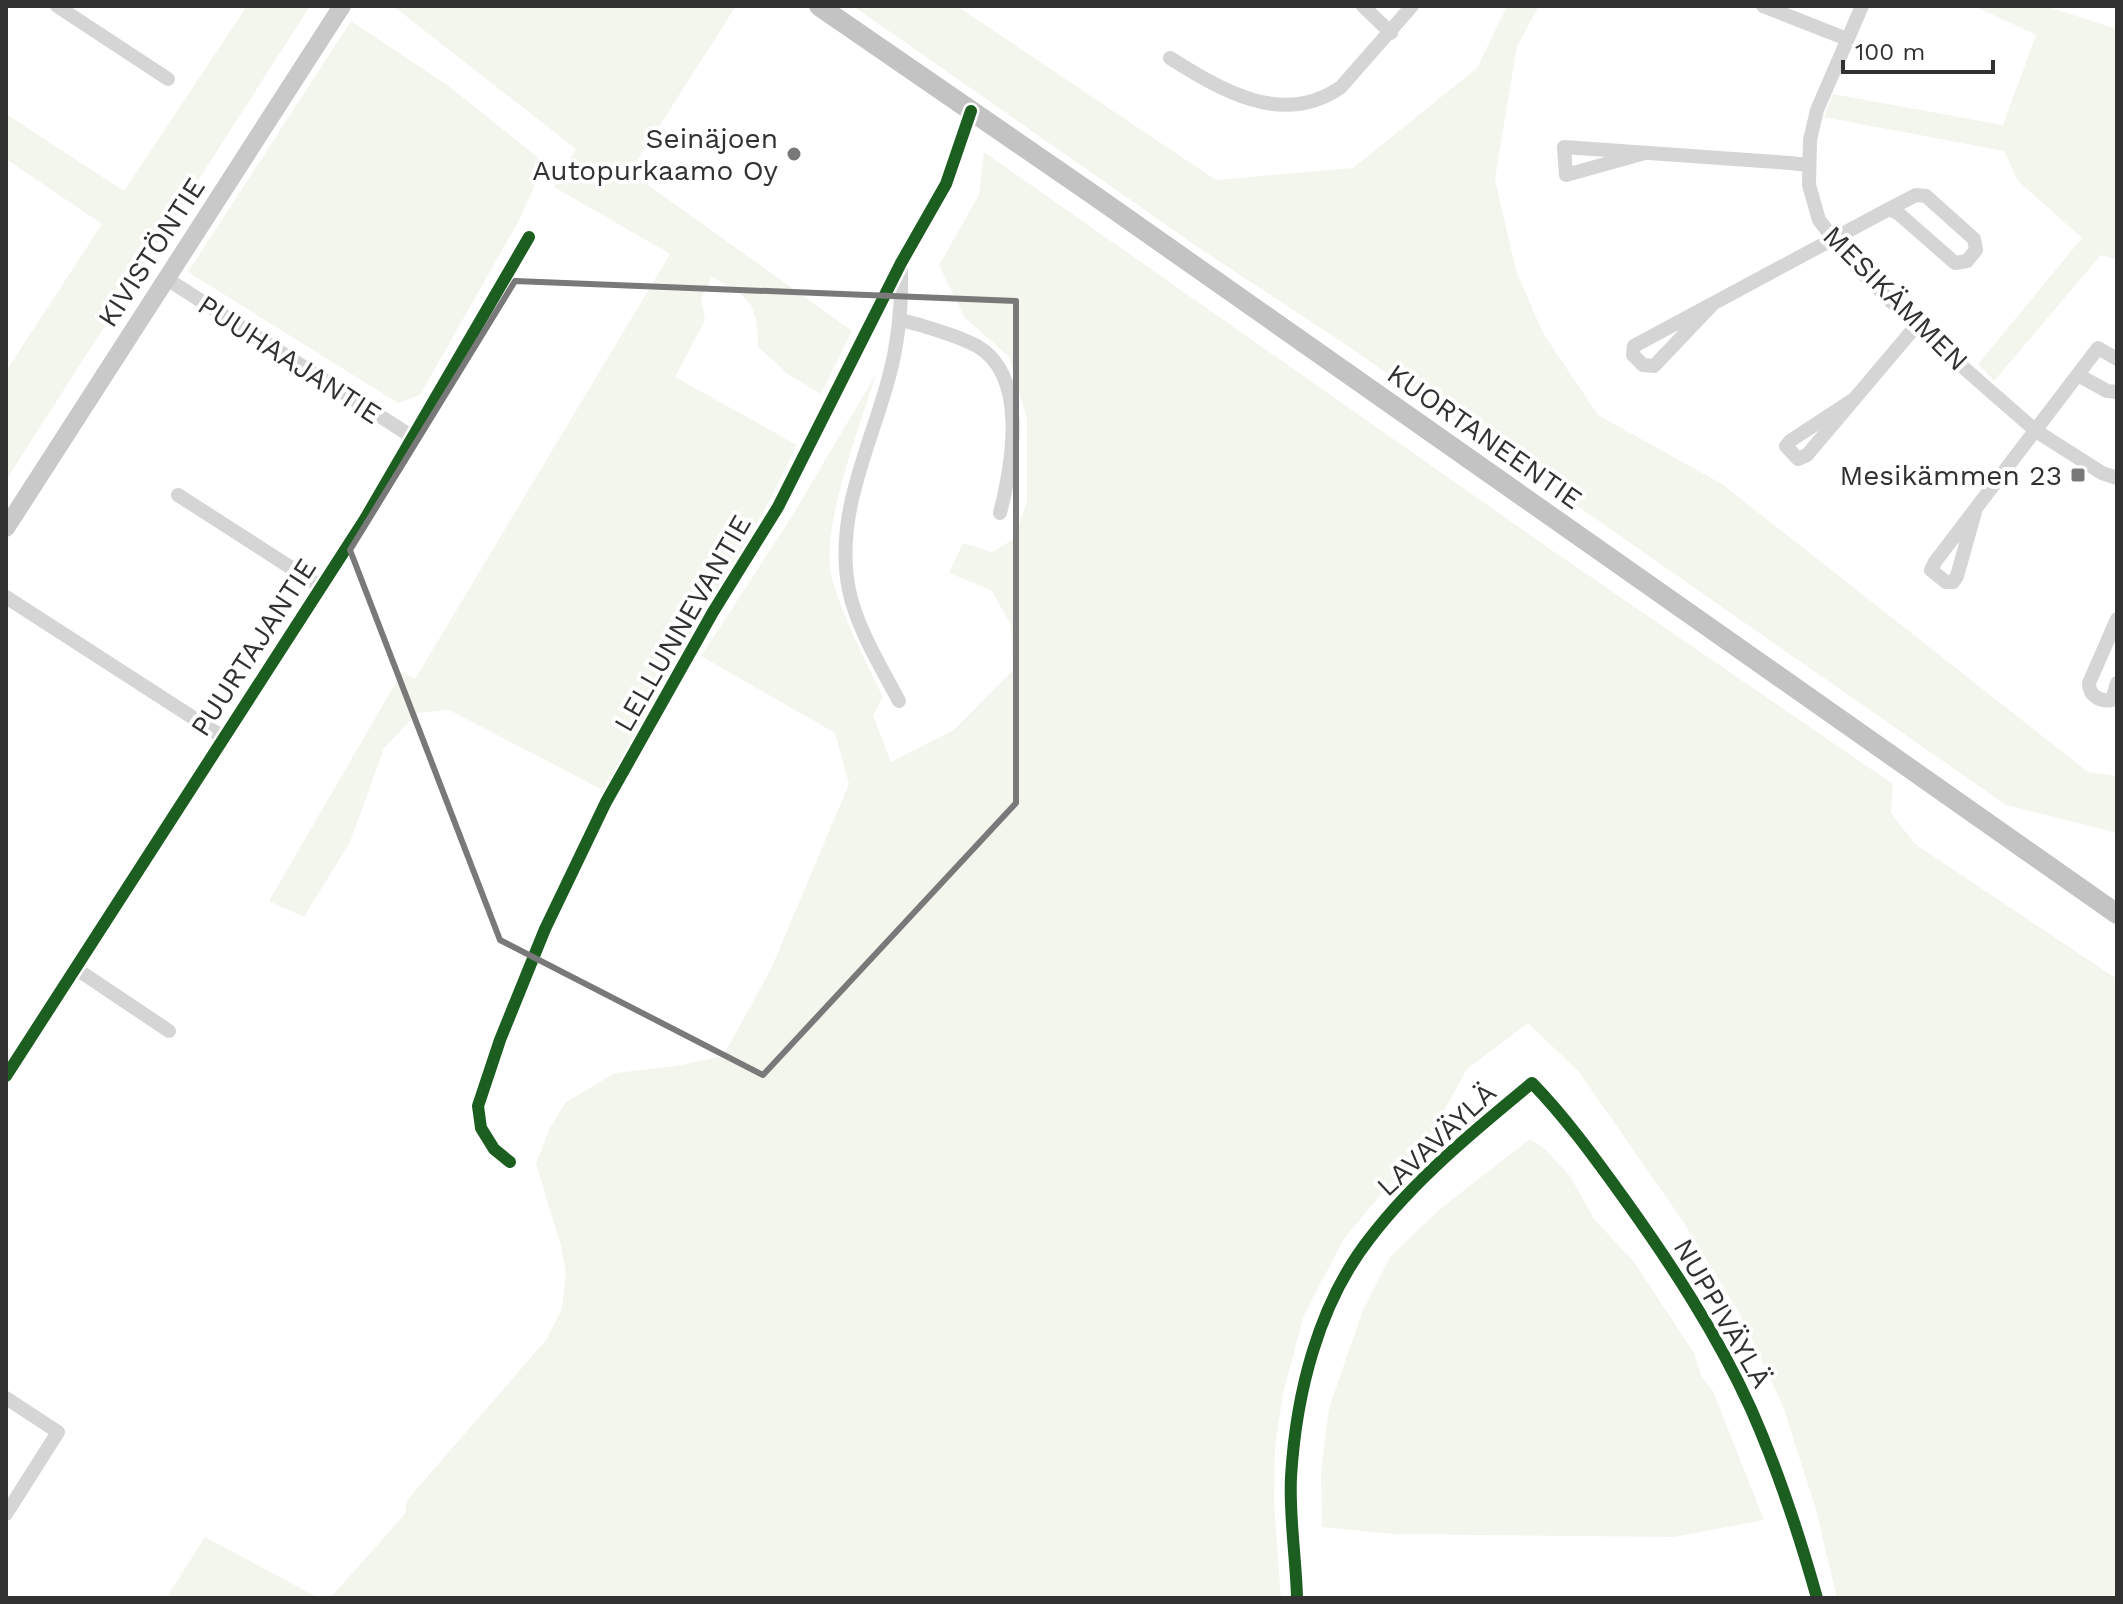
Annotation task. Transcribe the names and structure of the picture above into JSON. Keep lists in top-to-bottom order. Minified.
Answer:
{"streets":{"highway":["KUORTANEENTIE"],"main road":["KIVISTÖNTIE"],"street":["MESIKÄMMEN","PUUHAAJANTIE","LELLUNNEVANTIE","PUURTAJANTIE","LAVAVÄYLÄ","NUPPIVÄYLÄ"]},"crossings":[["KIVISTÖNTIE","PUUHAAJANTIE"],["PUUHAAJANTIE","PUURTAJANTIE"],["KUORTANEENTIE","LELLUNNEVANTIE"],["LAVAVÄYLÄ","NUPPIVÄYLÄ"]],"places":{"other":["Seinäjoen Autopurkaamo Oy"],"transit":["Mesikämmen 23"]},"scale_bar":"100 m"}
